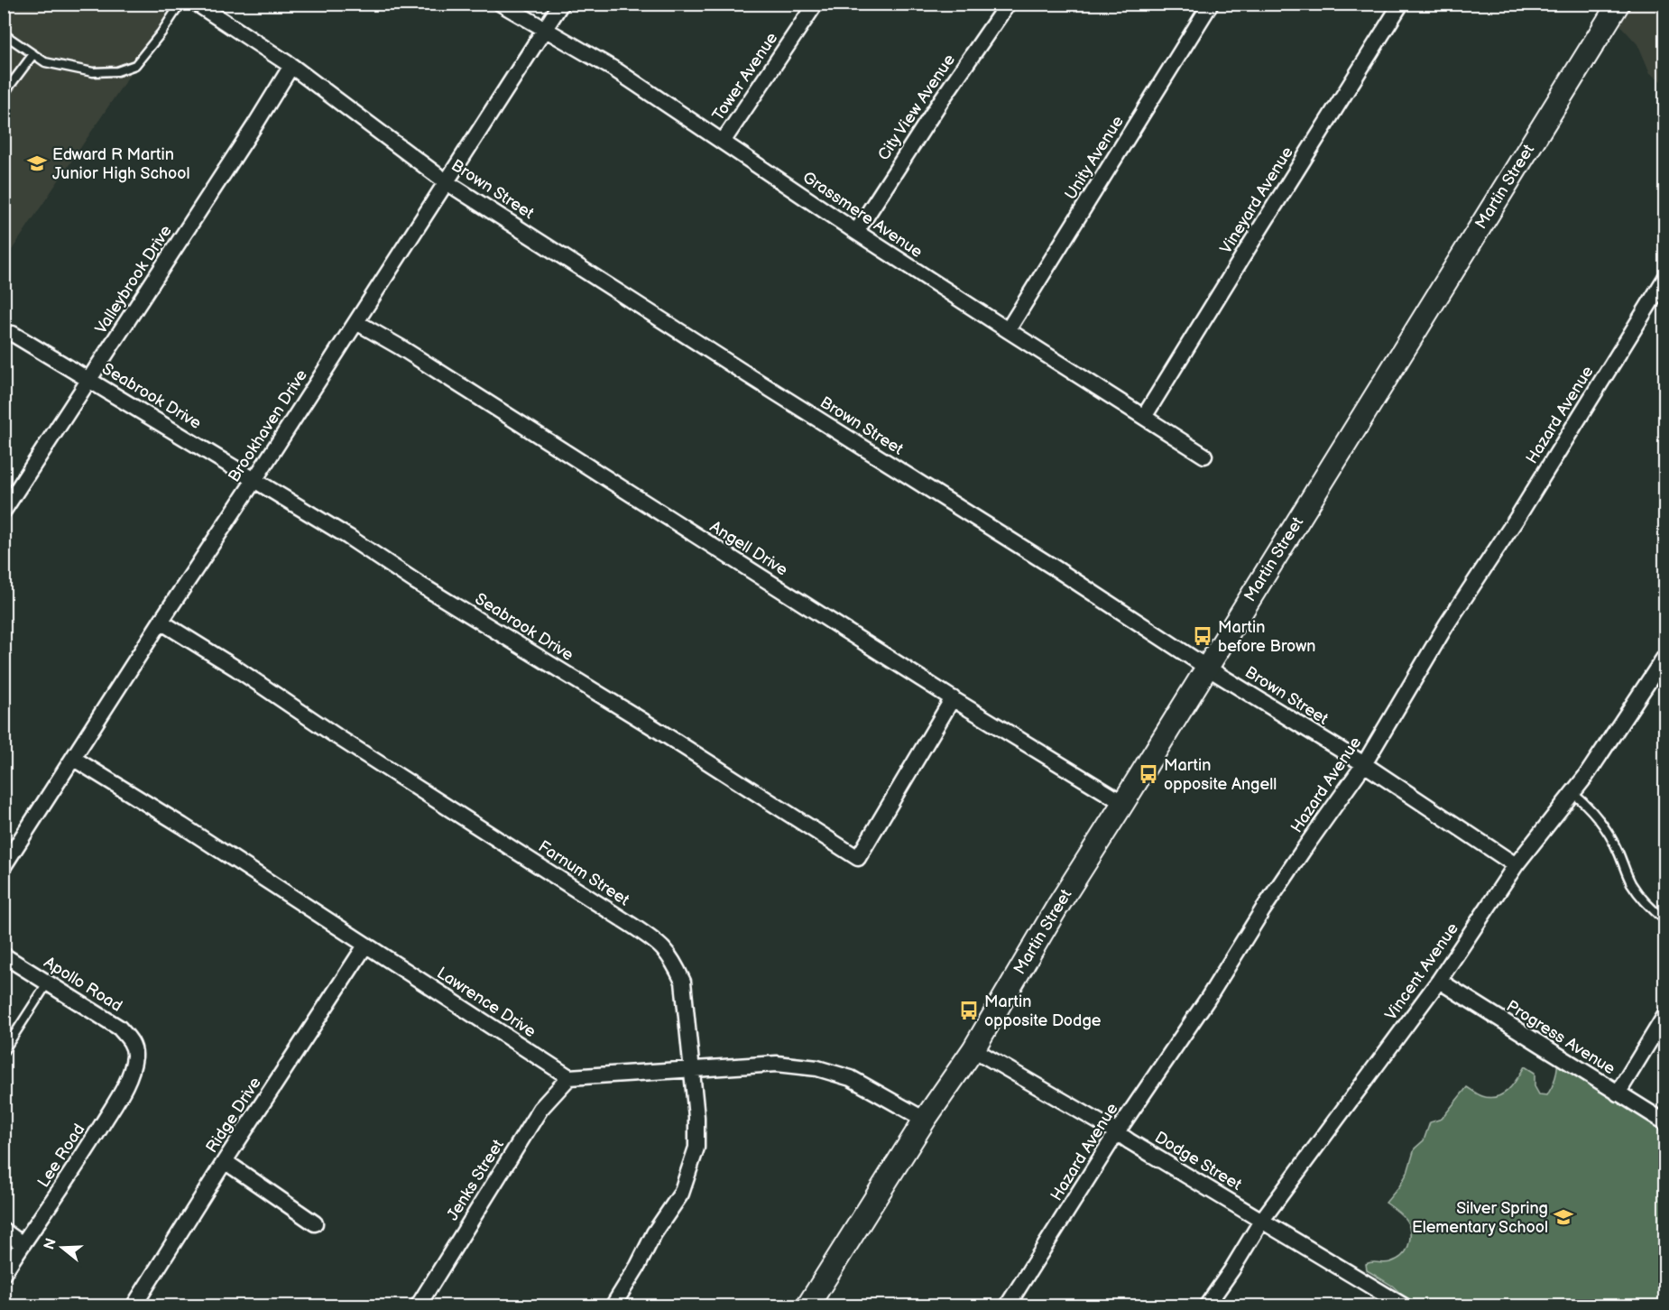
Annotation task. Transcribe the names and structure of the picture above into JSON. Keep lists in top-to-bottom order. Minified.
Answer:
{"streets":{"street":["Tower Avenue","City View Avenue","Unity Avenue","Martin Street","Brown Street","Vineyard Avenue","Grassmere Avenue","Valleybrook Drive","Seabrook Drive","Hazard Avenue","Brookhaven Drive","Angell Drive","Farnum Street","Vincent Avenue","Apollo Road","Lawrence Drive","Progress Avenue","Ridge Drive","Lee Road","Dodge Street","Jenks Street"]},"crossings":[["Tower Avenue","Grassmere Avenue"],["City View Avenue","Grassmere Avenue"],["Unity Avenue","Grassmere Avenue"],["Martin Street","Brown Street"],["Martin Street","Angell Drive"],["Martin Street","Dodge Street"],["Brown Street","Valleybrook Drive"],["Brown Street","Hazard Avenue"],["Brown Street","Brookhaven Drive"],["Brown Street","Vincent Avenue"],["Vineyard Avenue","Grassmere Avenue"],["Grassmere Avenue","Brookhaven Drive"],["Valleybrook Drive","Seabrook Drive"],["Seabrook Drive","Brookhaven Drive"],["Seabrook Drive","Angell Drive"],["Hazard Avenue","Dodge Street"],["Brookhaven Drive","Angell Drive"],["Brookhaven Drive","Farnum Street"],["Brookhaven Drive","Lawrence Drive"],["Vincent Avenue","Progress Avenue"],["Vincent Avenue","Dodge Street"],["Apollo Road","Lee Road"],["Lawrence Drive","Ridge Drive"],["Lawrence Drive","Jenks Street"]],"places":{"school or university":["Edward R Martin Junior High School","Silver Spring Elementary School"],"bus stop":["Martin before Brown","Martin opposite Angell","Martin opposite Dodge"]},"north":"left"}
